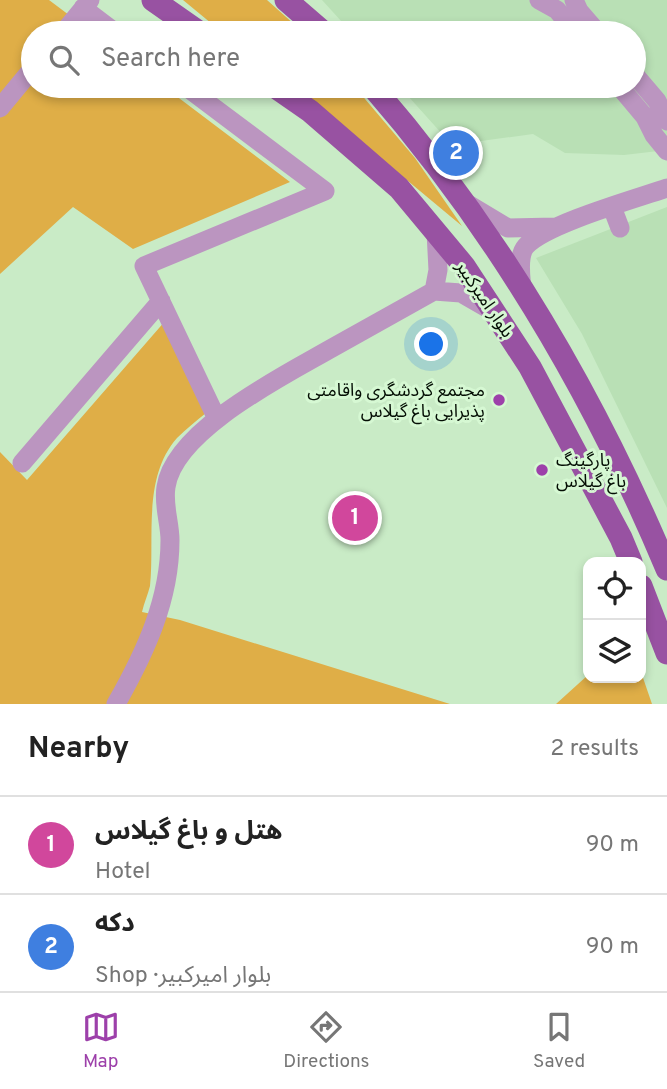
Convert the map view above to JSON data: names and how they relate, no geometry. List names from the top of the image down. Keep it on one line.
{"streets":{"main road":["بلوار امیرکبیر"]},"places":["مجتمع گردشگری واقامتی پذیرایی باغ گیلاس","پارگینگ باغ گیلاس"],"page":{"search":"Search here","pins":["2","1"],"heading":["Nearby","2 results"],"list":[{"mark":"1","name":"هتل و باغ گیلاس","note":"Hotel","value":"90 m"},{"mark":"2","name":"دکه","note":"Shop · بلوار امیرکبیر","value":"90 m"}],"nav":["Map","Directions","Saved"]}}
